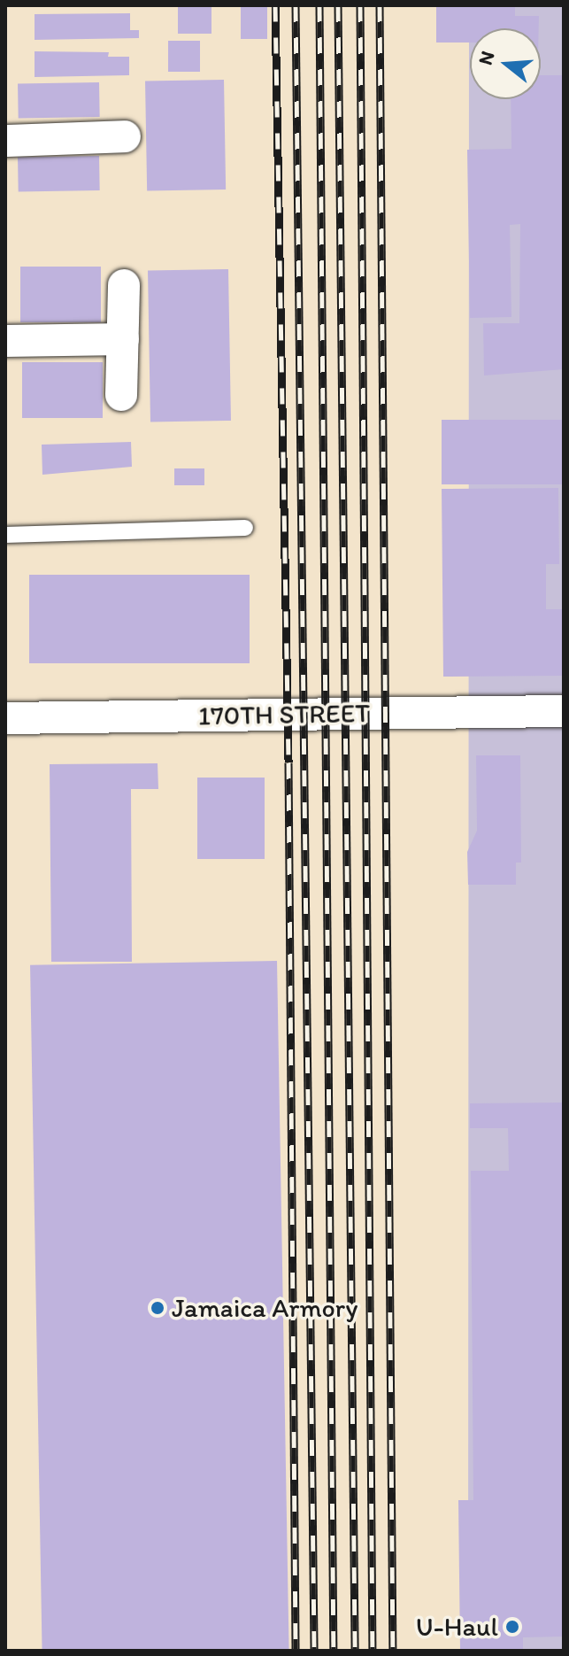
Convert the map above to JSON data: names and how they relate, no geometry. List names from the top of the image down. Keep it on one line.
{"streets":{"street":["170TH STREET"]},"places":["Jamaica Armory","U-Haul"],"north":"left"}
